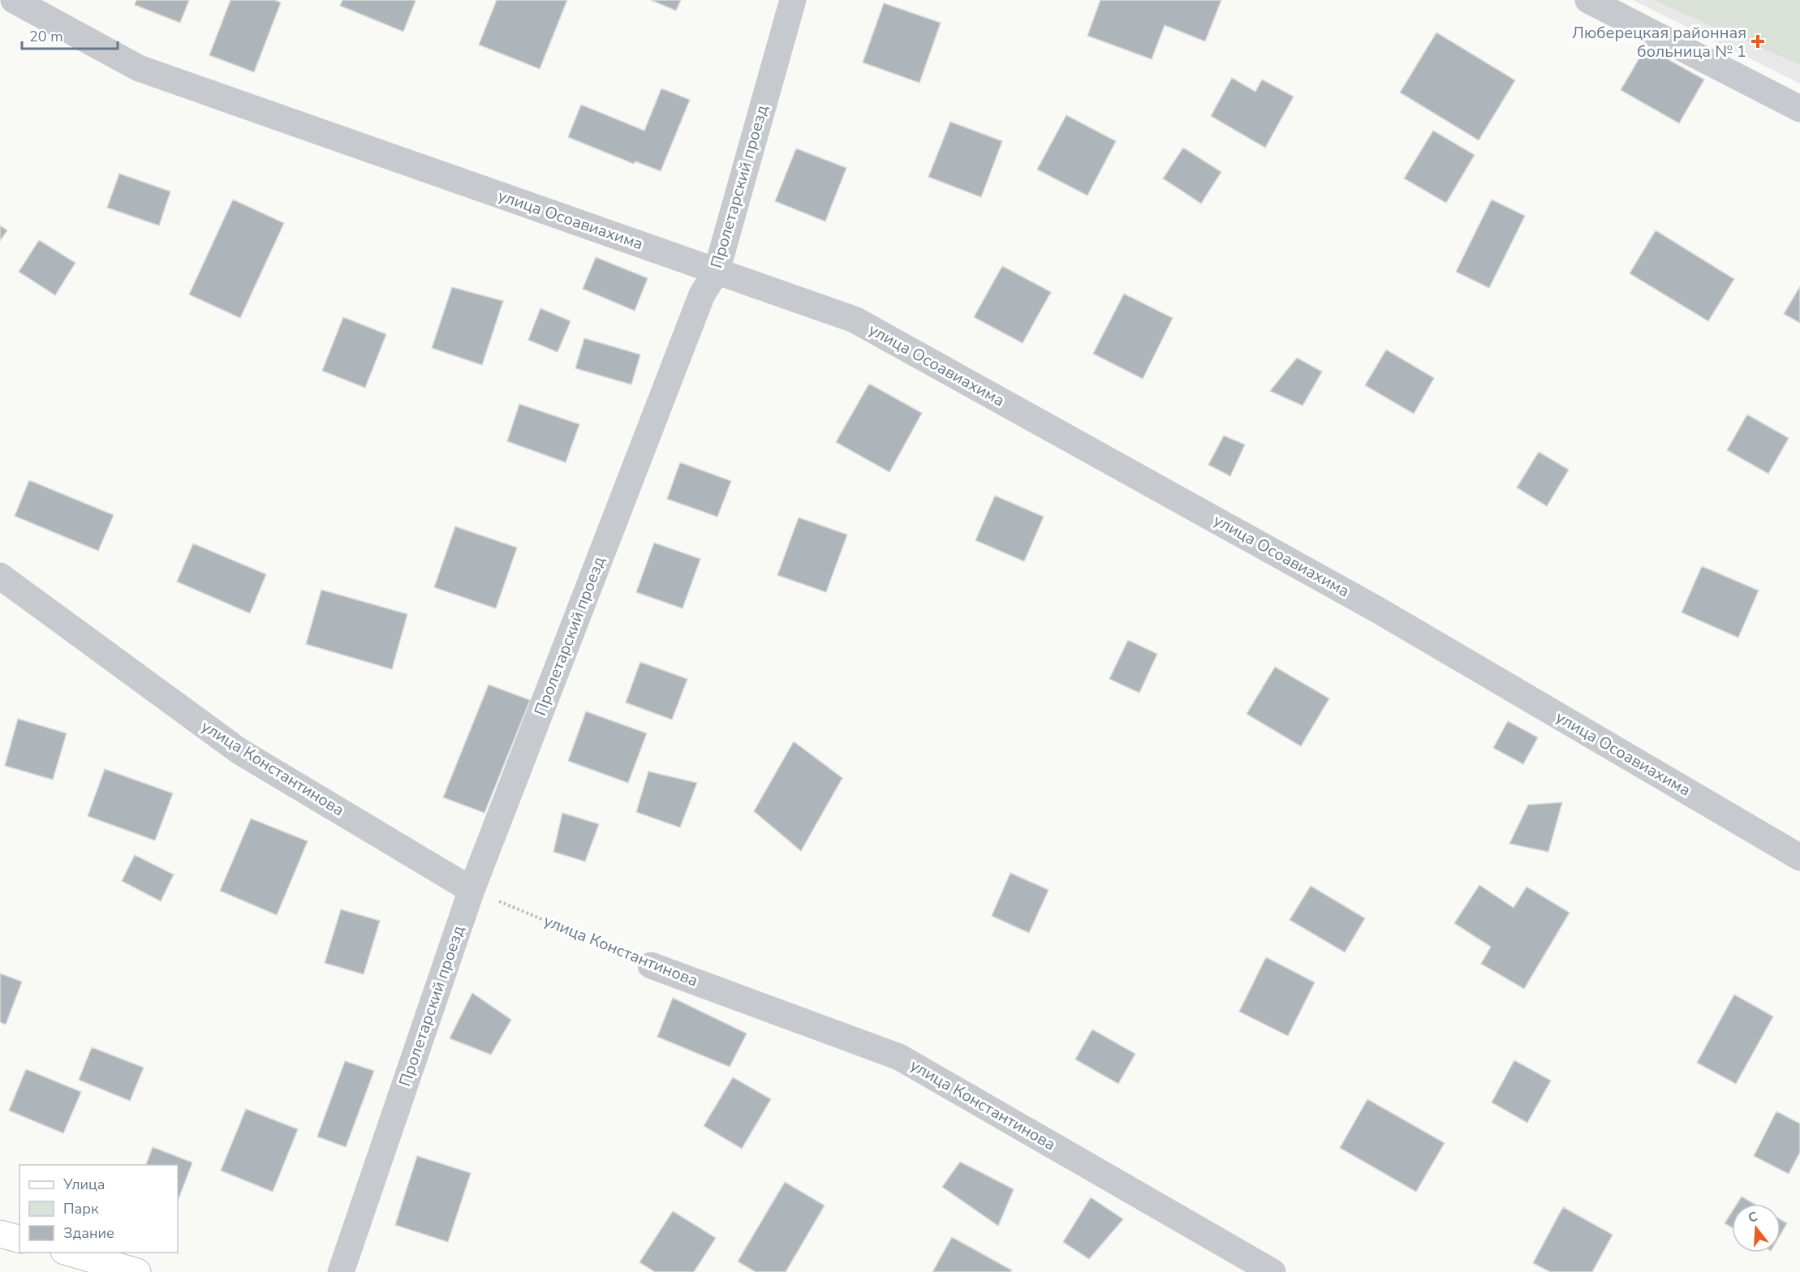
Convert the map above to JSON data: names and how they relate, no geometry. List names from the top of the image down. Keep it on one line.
{"streets":{"street":["Пролетарский проезд","улица Осоавиахима","улица Константинова"]},"crossings":[["Пролетарский проезд","улица Осоавиахима"],["Пролетарский проезд","улица Константинова"]],"places":{"health":["Люберецкая районная больница № 1"]},"legend":["Улица","Парк","Здание"],"scale_bar":"20 m","north":"top"}
